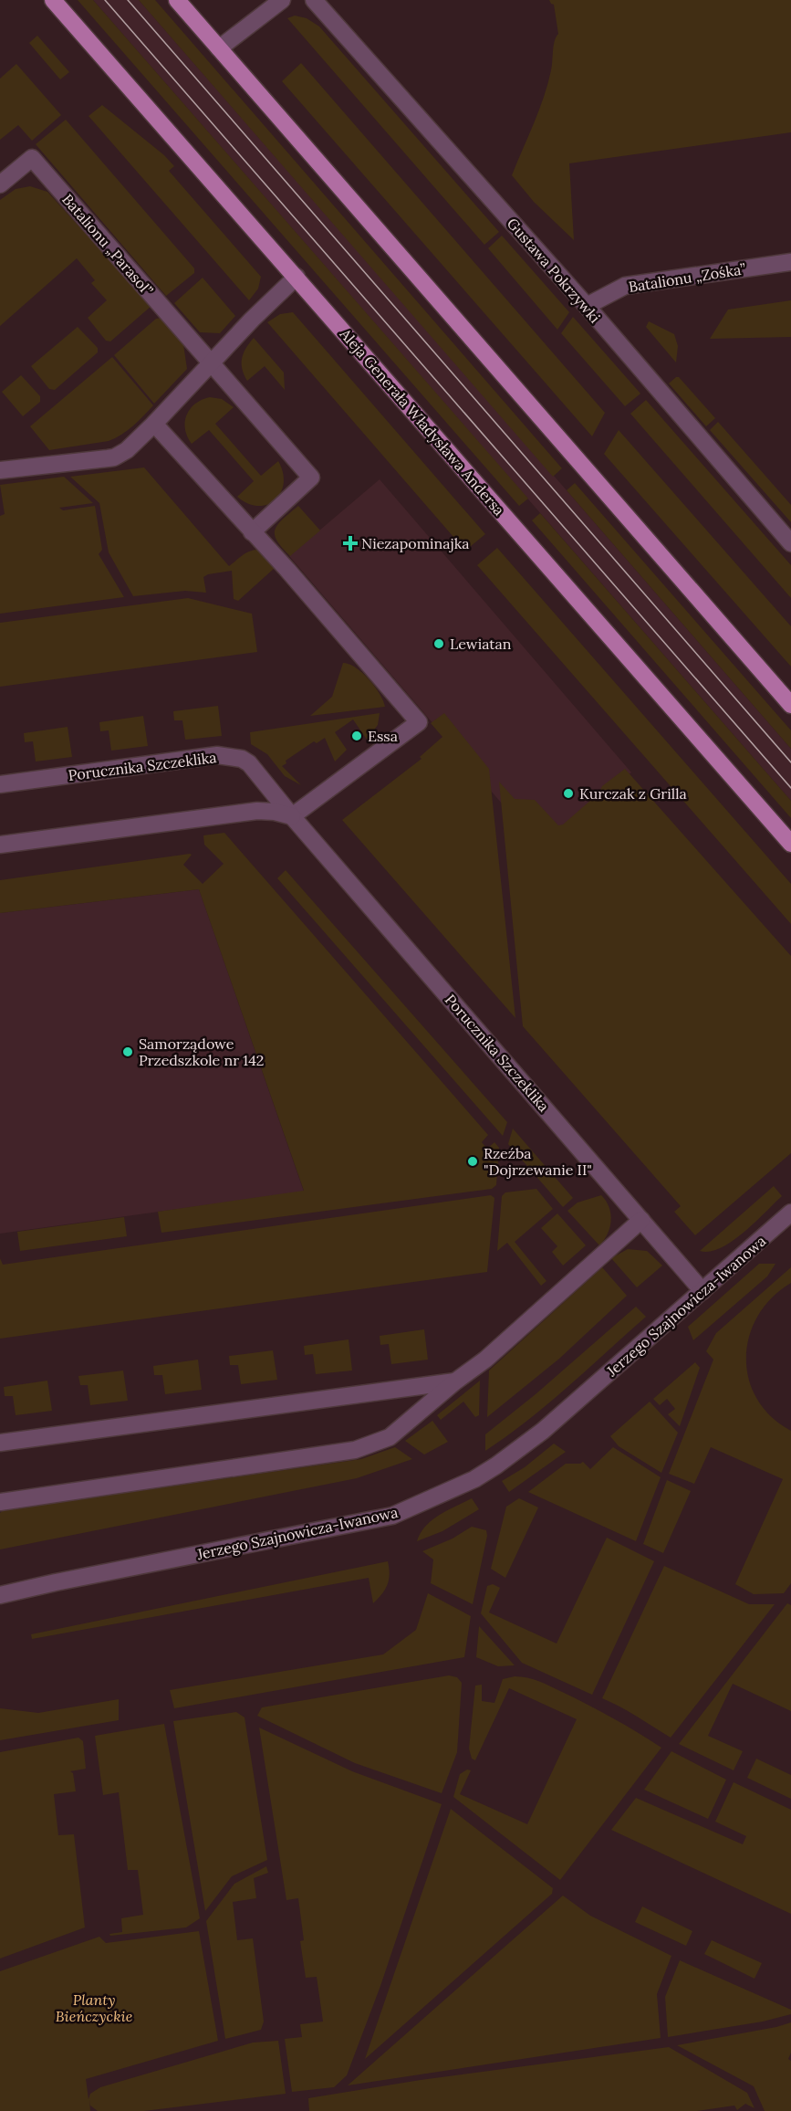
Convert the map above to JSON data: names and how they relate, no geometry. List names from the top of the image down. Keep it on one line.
{"streets":{"main road":["Aleja Generała Władysława Andersa"],"street":["Batalionu „Parasol”","Gustawa Pokrzywki","Batalionu „Zośka”","Porucznika Szczeklika","Jerzego Szajnowicza-Iwanowa"]},"crossings":[["Gustawa Pokrzywki","Batalionu „Zośka”"],["Porucznika Szczeklika","Jerzego Szajnowicza-Iwanowa"]],"parks":["Planty Bieńczyckie"],"places":{"health":["Niezapominajka"],"other":["Lewiatan","Essa","Kurczak z Grilla","Samorządowe Przedszkole nr 142","Rzeźba \"Dojrzewanie II\""]}}
